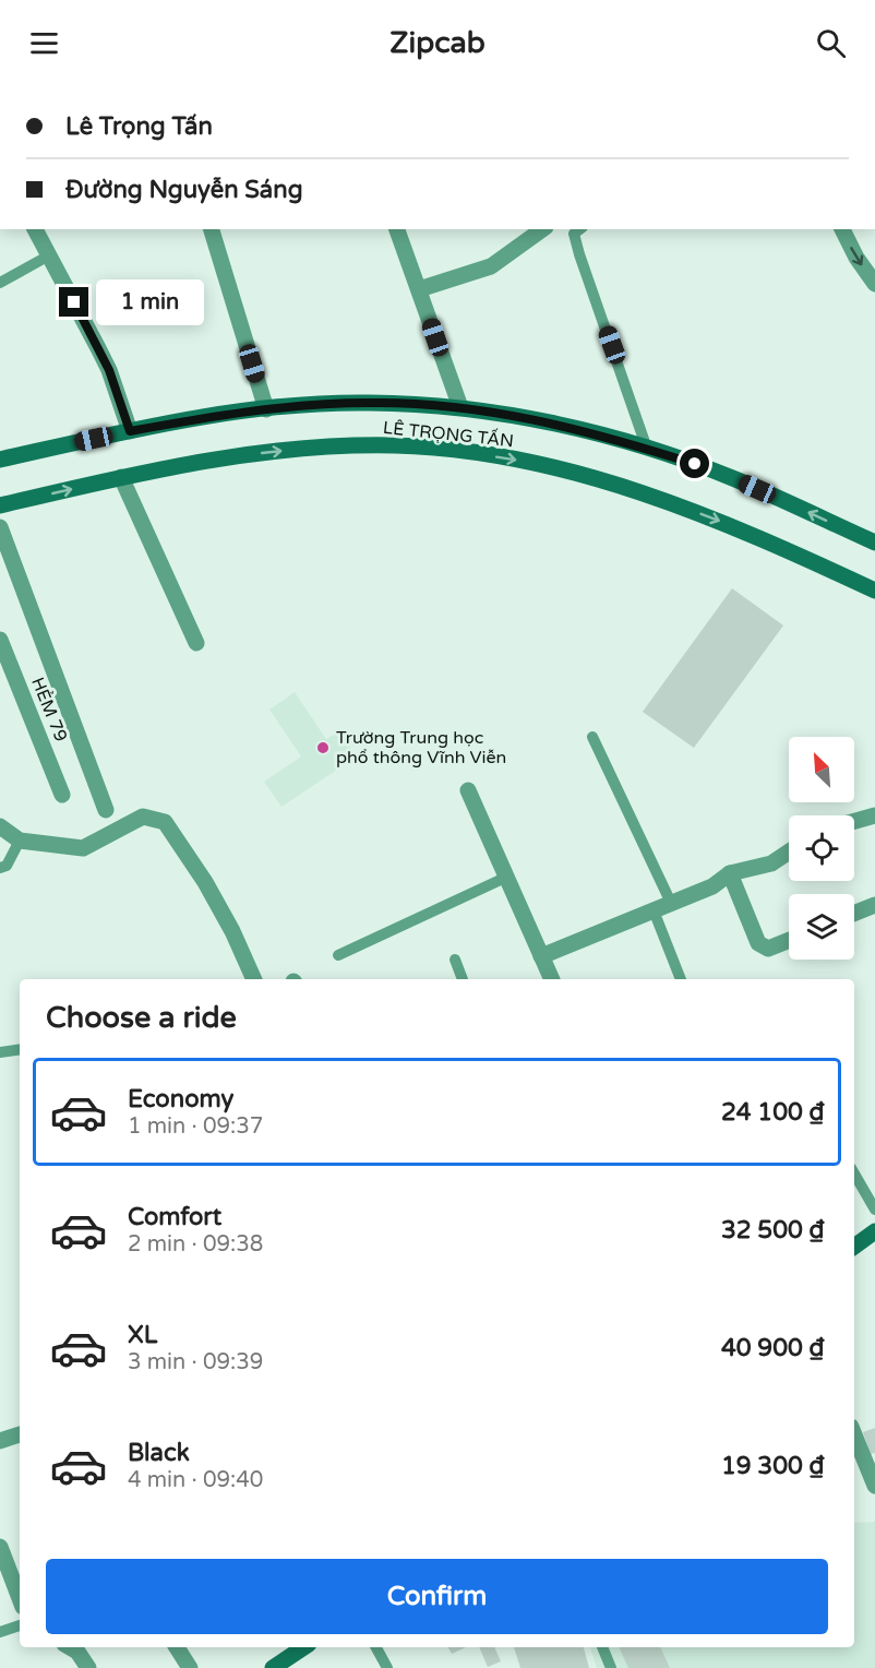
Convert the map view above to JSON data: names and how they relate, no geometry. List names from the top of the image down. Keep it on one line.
{"streets":{"main road":["LÊ TRỌNG TẤN"],"street":["HẺM 79"]},"places":["Trường Trung học phổ thông Vĩnh Viễn"],"north":"top left","page":{"header":"Zipcab","banner":["Lê Trọng Tấn","Đường Nguyễn Sáng"],"bubble":"1 min","heading":"Choose a ride","list":[{"name":"Economy","note":"1 min · 09:37","value":"24 100 ₫"},{"name":"Comfort","note":"2 min · 09:38","value":"32 500 ₫"},{"name":"XL","note":"3 min · 09:39","value":"40 900 ₫"},{"name":"Black","note":"4 min · 09:40","value":"19 300 ₫"}],"buttons":"Confirm"}}
